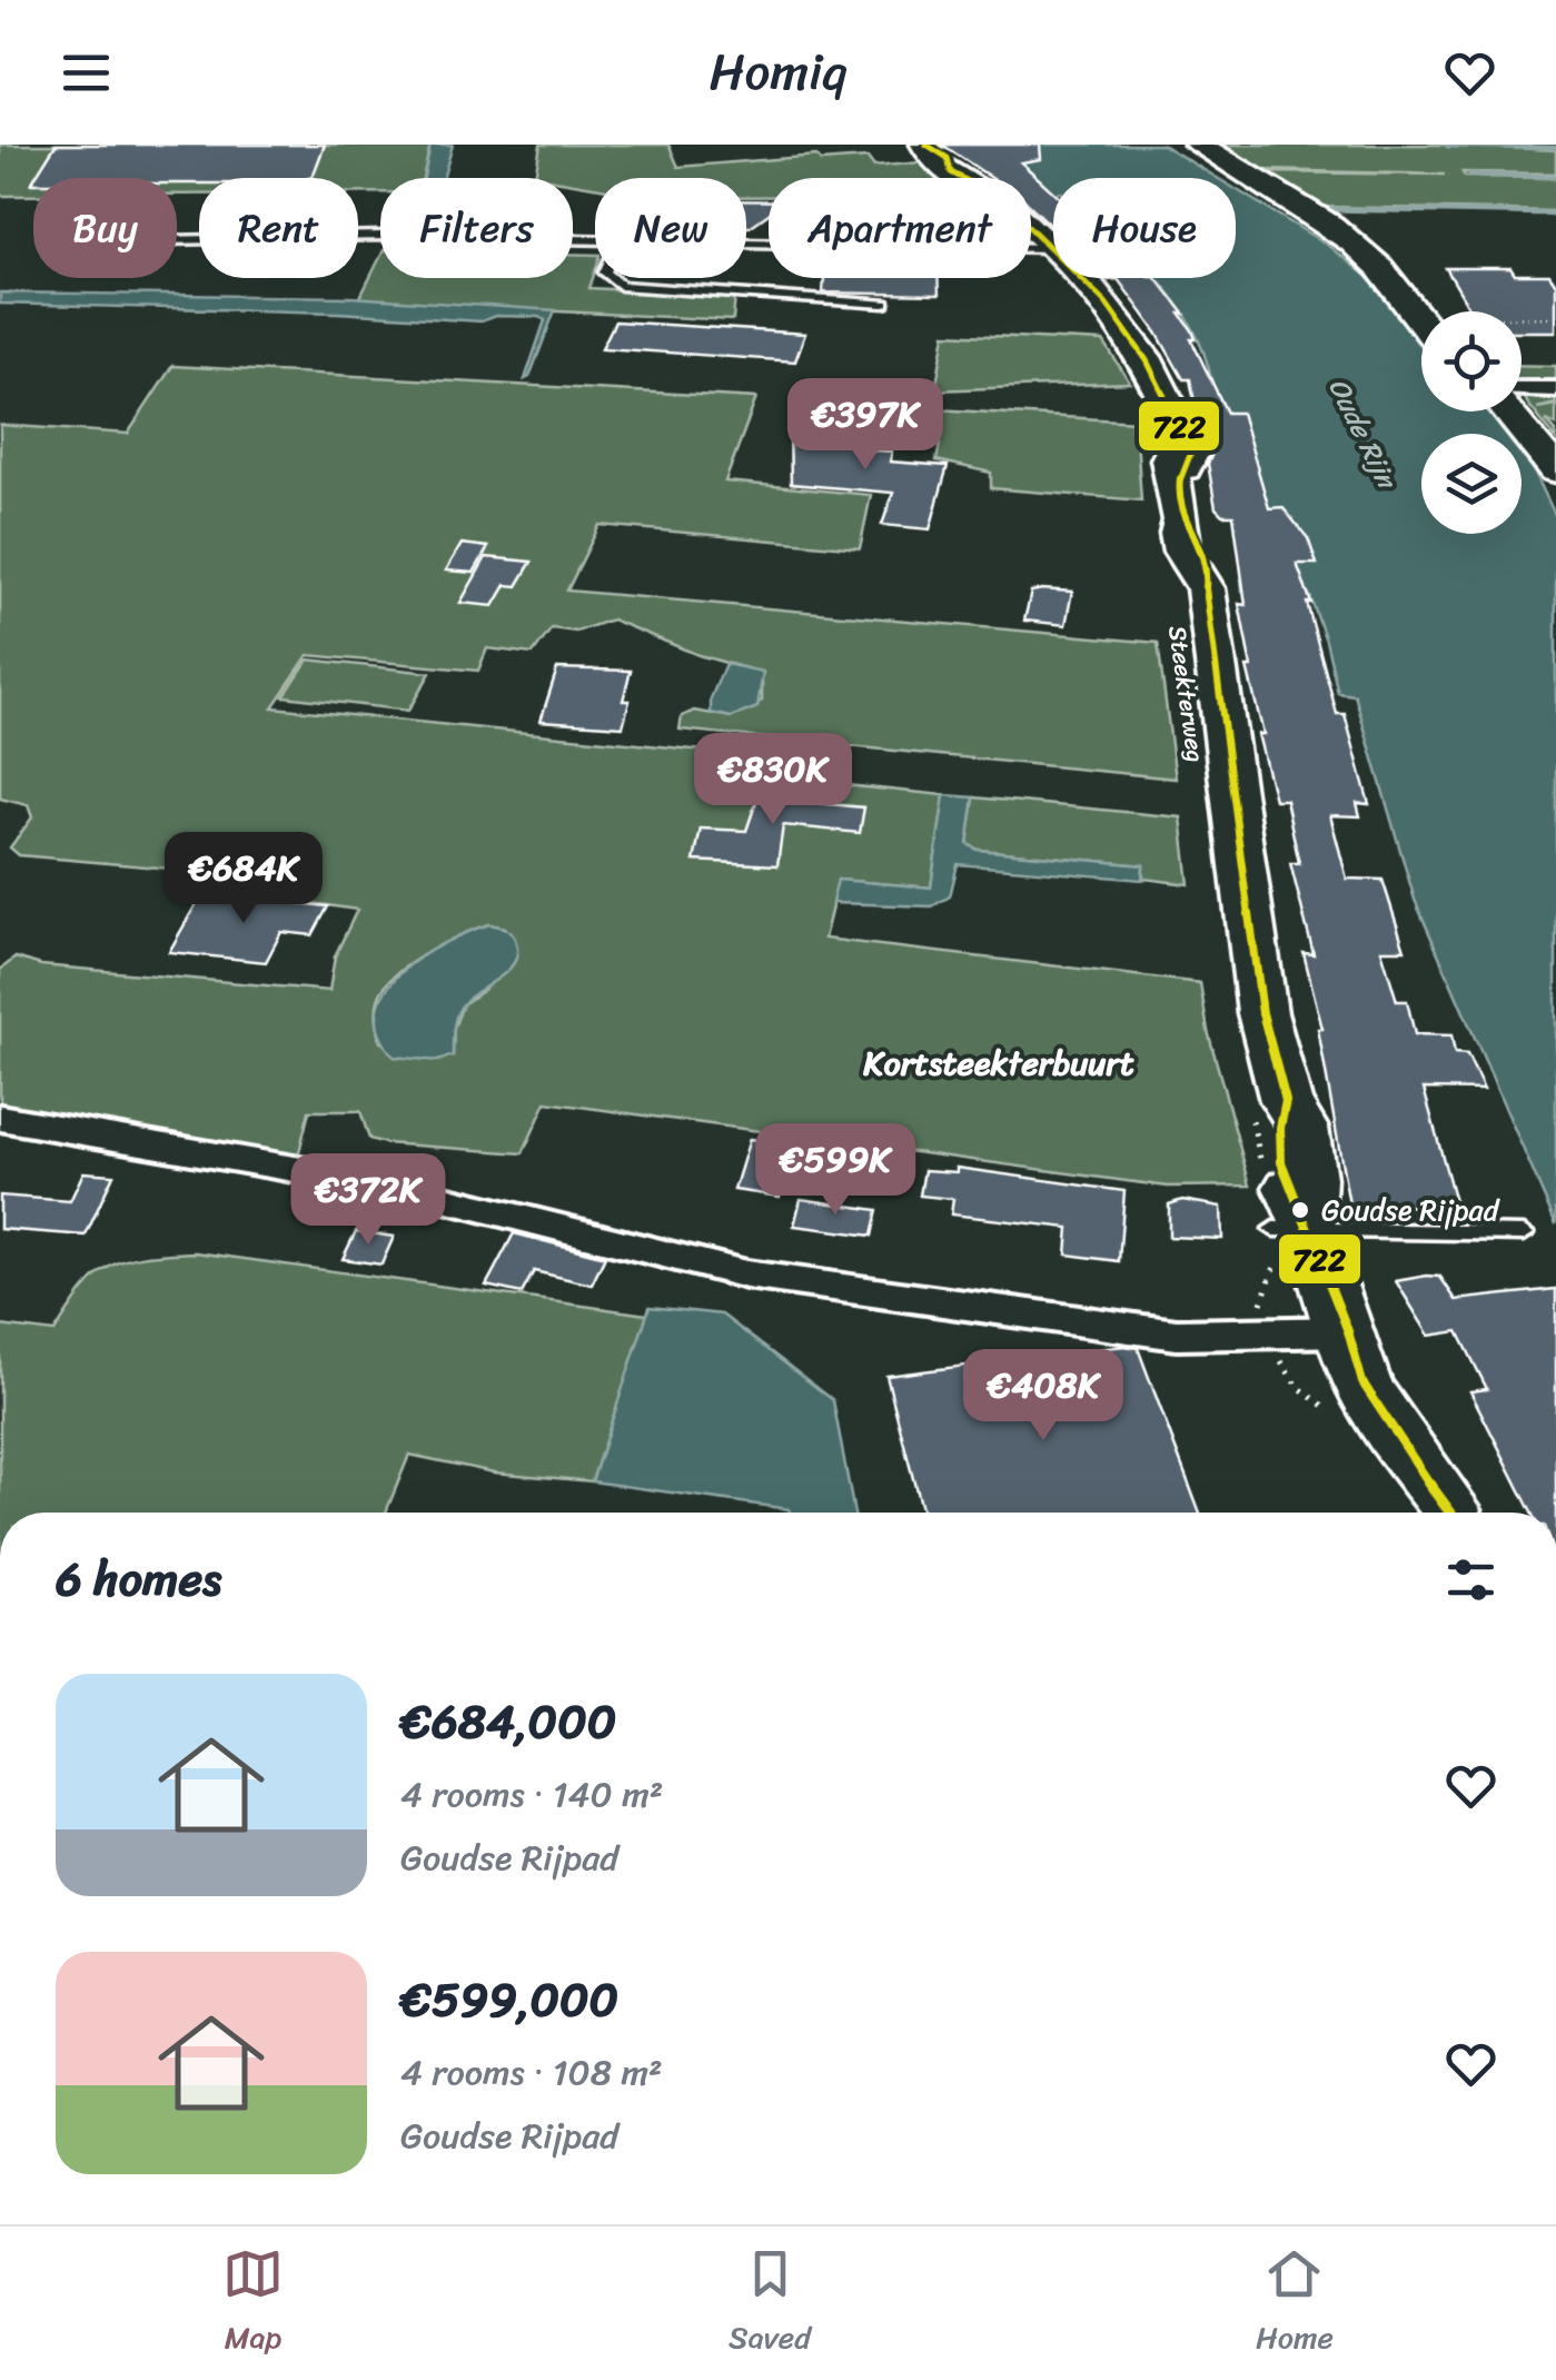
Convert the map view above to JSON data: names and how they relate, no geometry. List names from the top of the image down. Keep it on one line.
{"streets":{"main road":["Steekterweg"]},"districts":["Kortsteekterbuurt"],"water":["Oude Rijn"],"places":["Goudse Rijpad"],"lines":["transit line 722"],"page":{"header":"Homiq","chip":["Buy","Rent","Filters","New","Apartment","House"],"price":["€397K","€830K","€684K","€599K","€372K","€408K"],"heading":"6 homes","list":[{"name":"€684,000","note":"4 rooms · 140 m² · Goudse Rijpad"},{"name":"€599,000","note":"4 rooms · 108 m² · Goudse Rijpad"}],"tabs":["Map","Saved","Home"]}}
